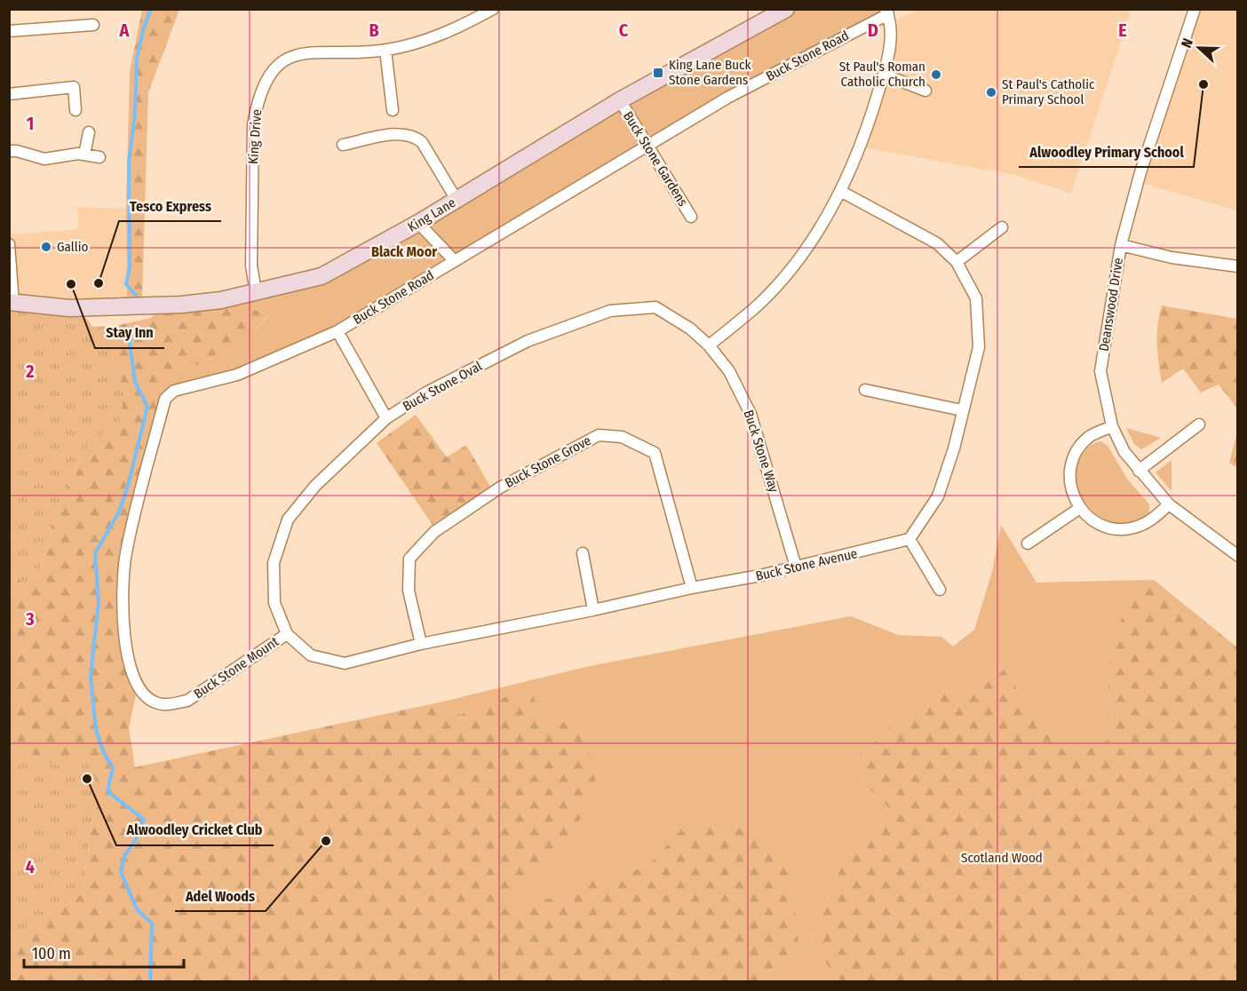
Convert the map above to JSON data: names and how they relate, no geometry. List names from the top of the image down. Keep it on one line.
{"streets":{"street":["Buck Stone Road","King Drive","Buck Stone Gardens","King Lane","Deanswood Drive","Buck Stone Oval","Buck Stone Way","Buck Stone Grove","Buck Stone Avenue","Buck Stone Mount"]},"crossings":[["Buck Stone Road","Buck Stone Gardens"],["Buck Stone Road","Buck Stone Mount"],["King Drive","King Lane"],["Buck Stone Gardens","King Lane"],["Buck Stone Oval","Buck Stone Way"],["Buck Stone Oval","Buck Stone Avenue"],["Buck Stone Oval","Buck Stone Mount"],["Buck Stone Way","Buck Stone Avenue"],["Buck Stone Grove","Buck Stone Avenue"],["Buck Stone Avenue","Buck Stone Mount"]],"districts":["Black Moor"],"parks":["Scotland Wood"],"places":{"transit":["King Lane Buck Stone Gardens"],"other":["St Paul's Roman Catholic Church","Alwoodley Primary School","St Paul's Catholic Primary School","Gallio","Tesco Express","Stay Inn","Alwoodley Cricket Club","Adel Woods"]},"scale_bar":"100 m","north":"left","grid":{"columns":["A","B","C","D","E"],"rows":["1","2","3","4"]}}
